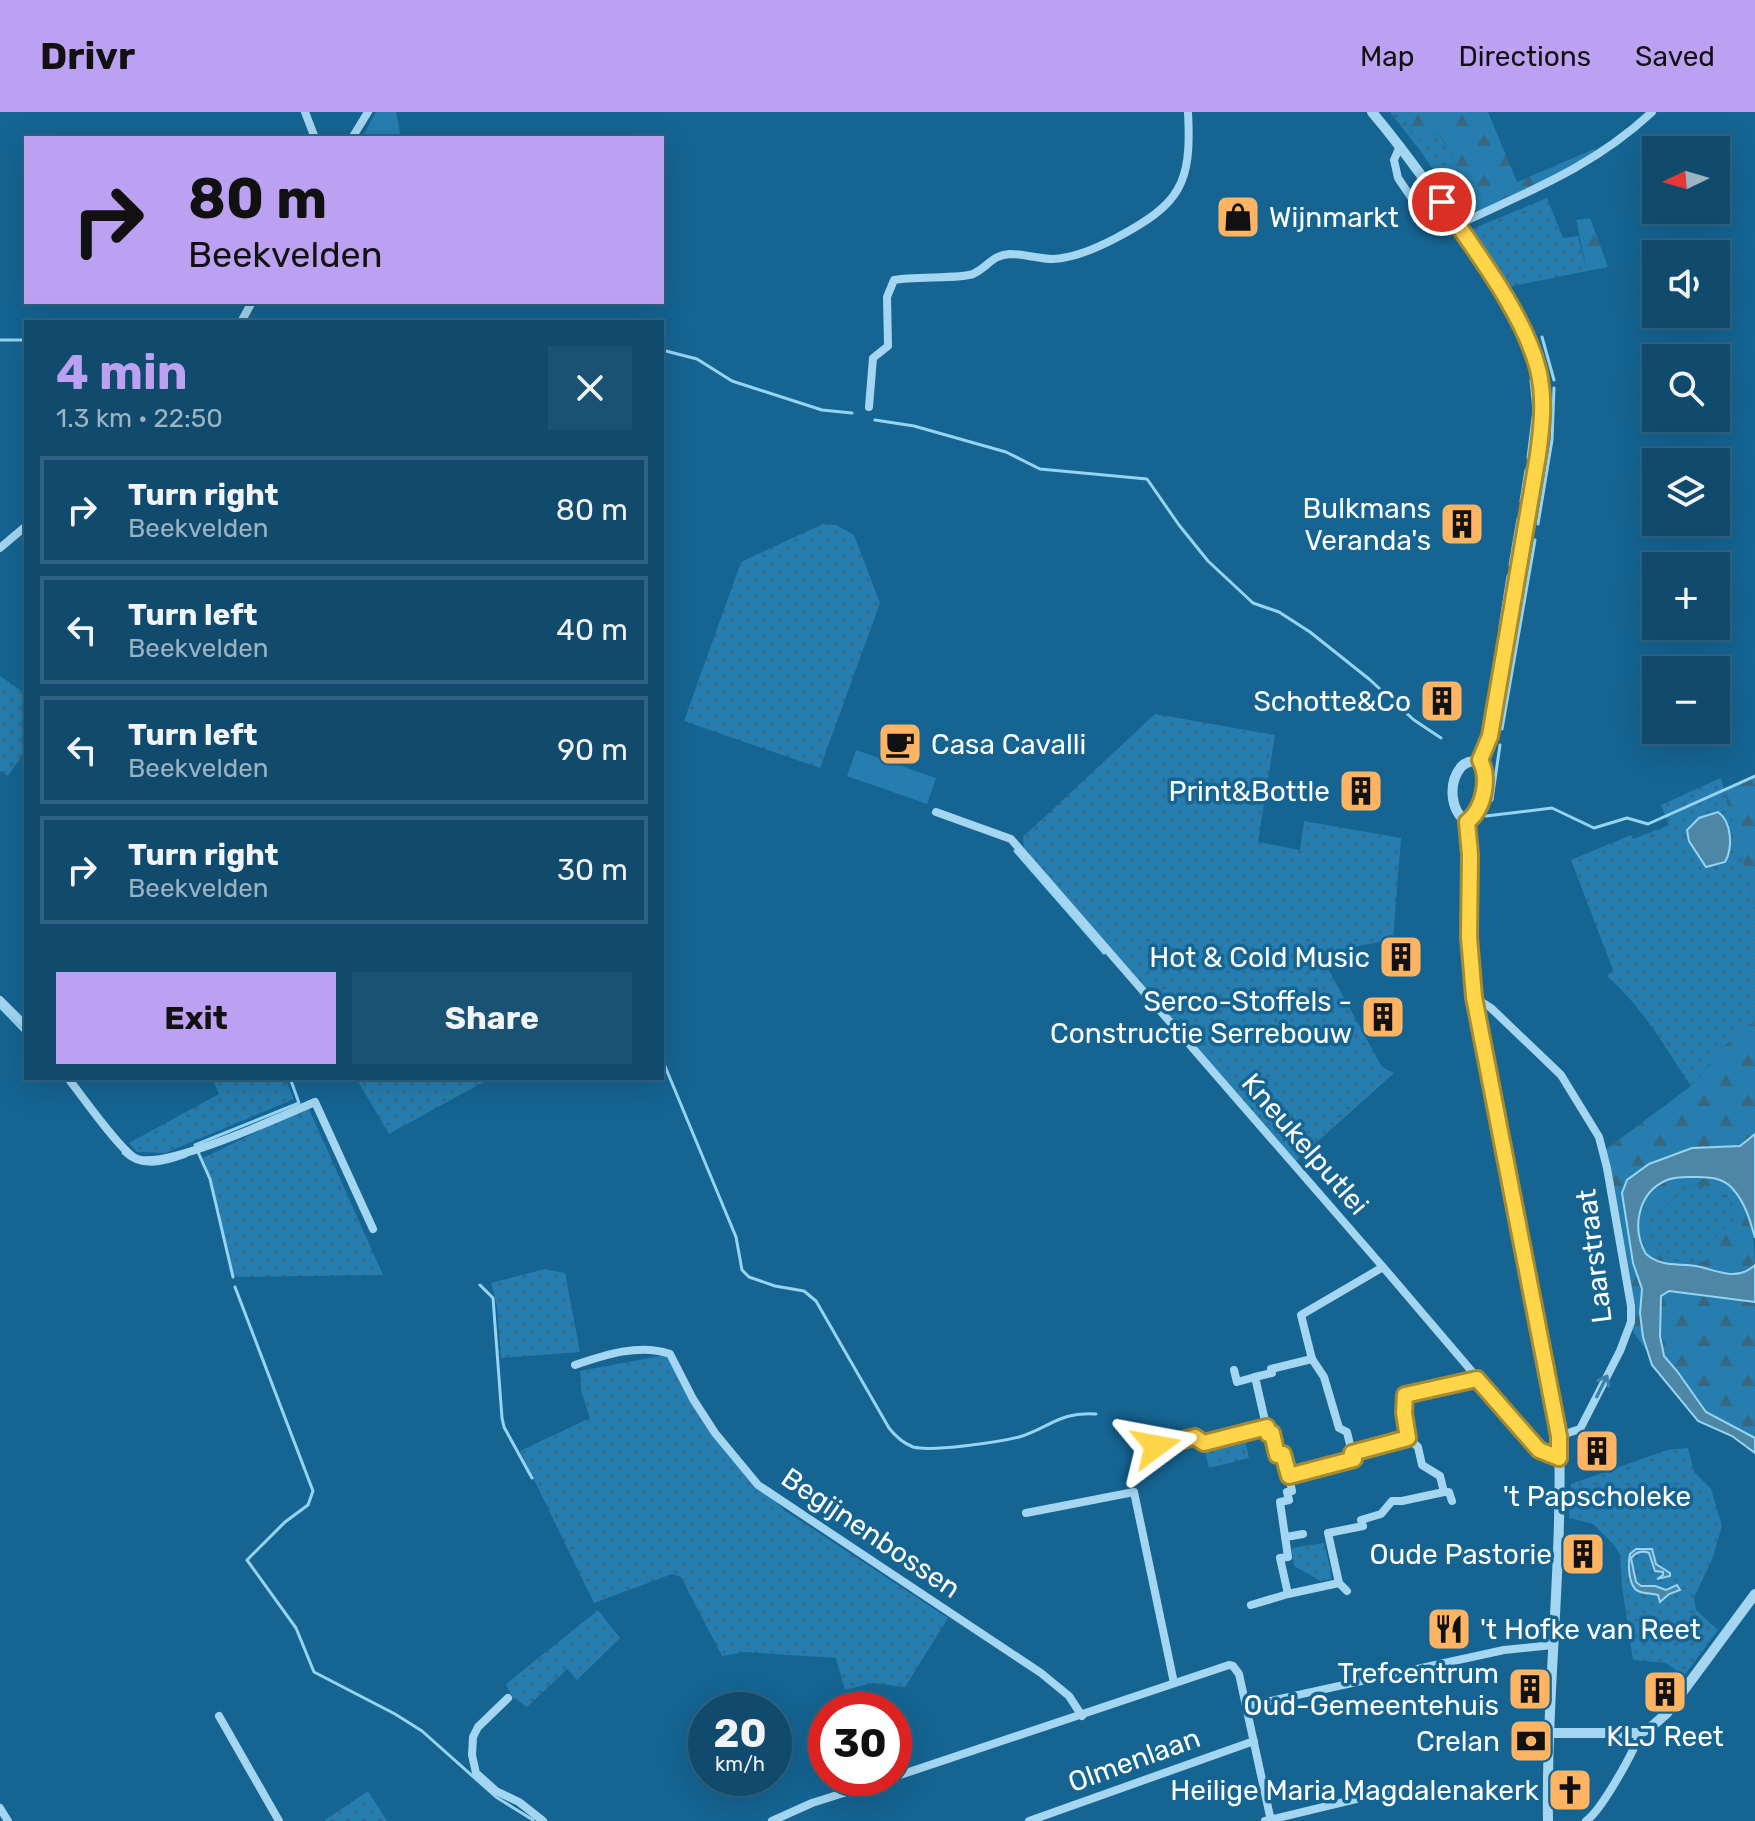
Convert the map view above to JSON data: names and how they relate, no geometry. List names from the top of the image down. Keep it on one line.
{"streets":{"street":["Kneukelputlei","Laarstraat","Begijnenbossen","Olmenlaan"]},"places":{"shop":["Wijnmarkt"],"building":["Bulkmans Veranda's","Schotte&Co","Print&Bottle","Hot & Cold Music","Serco-Stoffels - Constructie Serrebouw","'t Papscholeke","Oude Pastorie","Trefcentrum Oud-Gemeentehuis","KLJ Reet"],"cafe":["Casa Cavalli"],"restaurant":["'t Hofke van Reet"],"bank":["Crelan"],"church":["Heilige Maria Magdalenakerk"]},"north":"left","page":{"header":"Drivr","nav":["Map","Directions","Saved"],"map_buttons":["+","−"],"turn":["80 m","Beekvelden"],"heading":["4 min","1.3 km · 22:50"],"list":[{"name":"Turn right","note":"Beekvelden","value":"80 m"},{"name":"Turn left","note":"Beekvelden","value":"40 m"},{"name":"Turn left","note":"Beekvelden","value":"90 m"},{"name":"Turn right","note":"Beekvelden","value":"30 m"}],"buttons":["Exit","Share"],"speed":"20 km/h","limit":"30"}}
